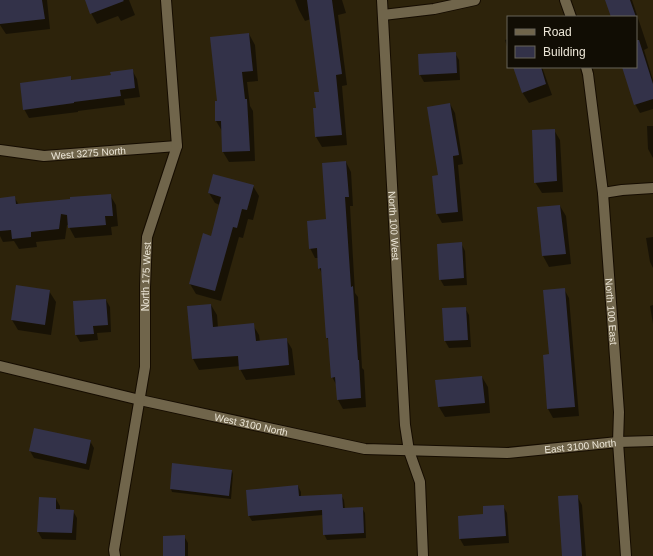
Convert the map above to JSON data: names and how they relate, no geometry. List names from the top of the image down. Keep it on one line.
{"streets":{"street":["West 3275 North","North 100 West","North 175 West","North 100 East","West 3100 North","East 3100 North"]},"crossings":[["West 3275 North","North 175 West"],["North 100 West","West 3100 North"],["North 175 West","West 3100 North"],["North 100 East","East 3100 North"],["West 3100 North","East 3100 North"]],"legend":["Road","Building"]}
